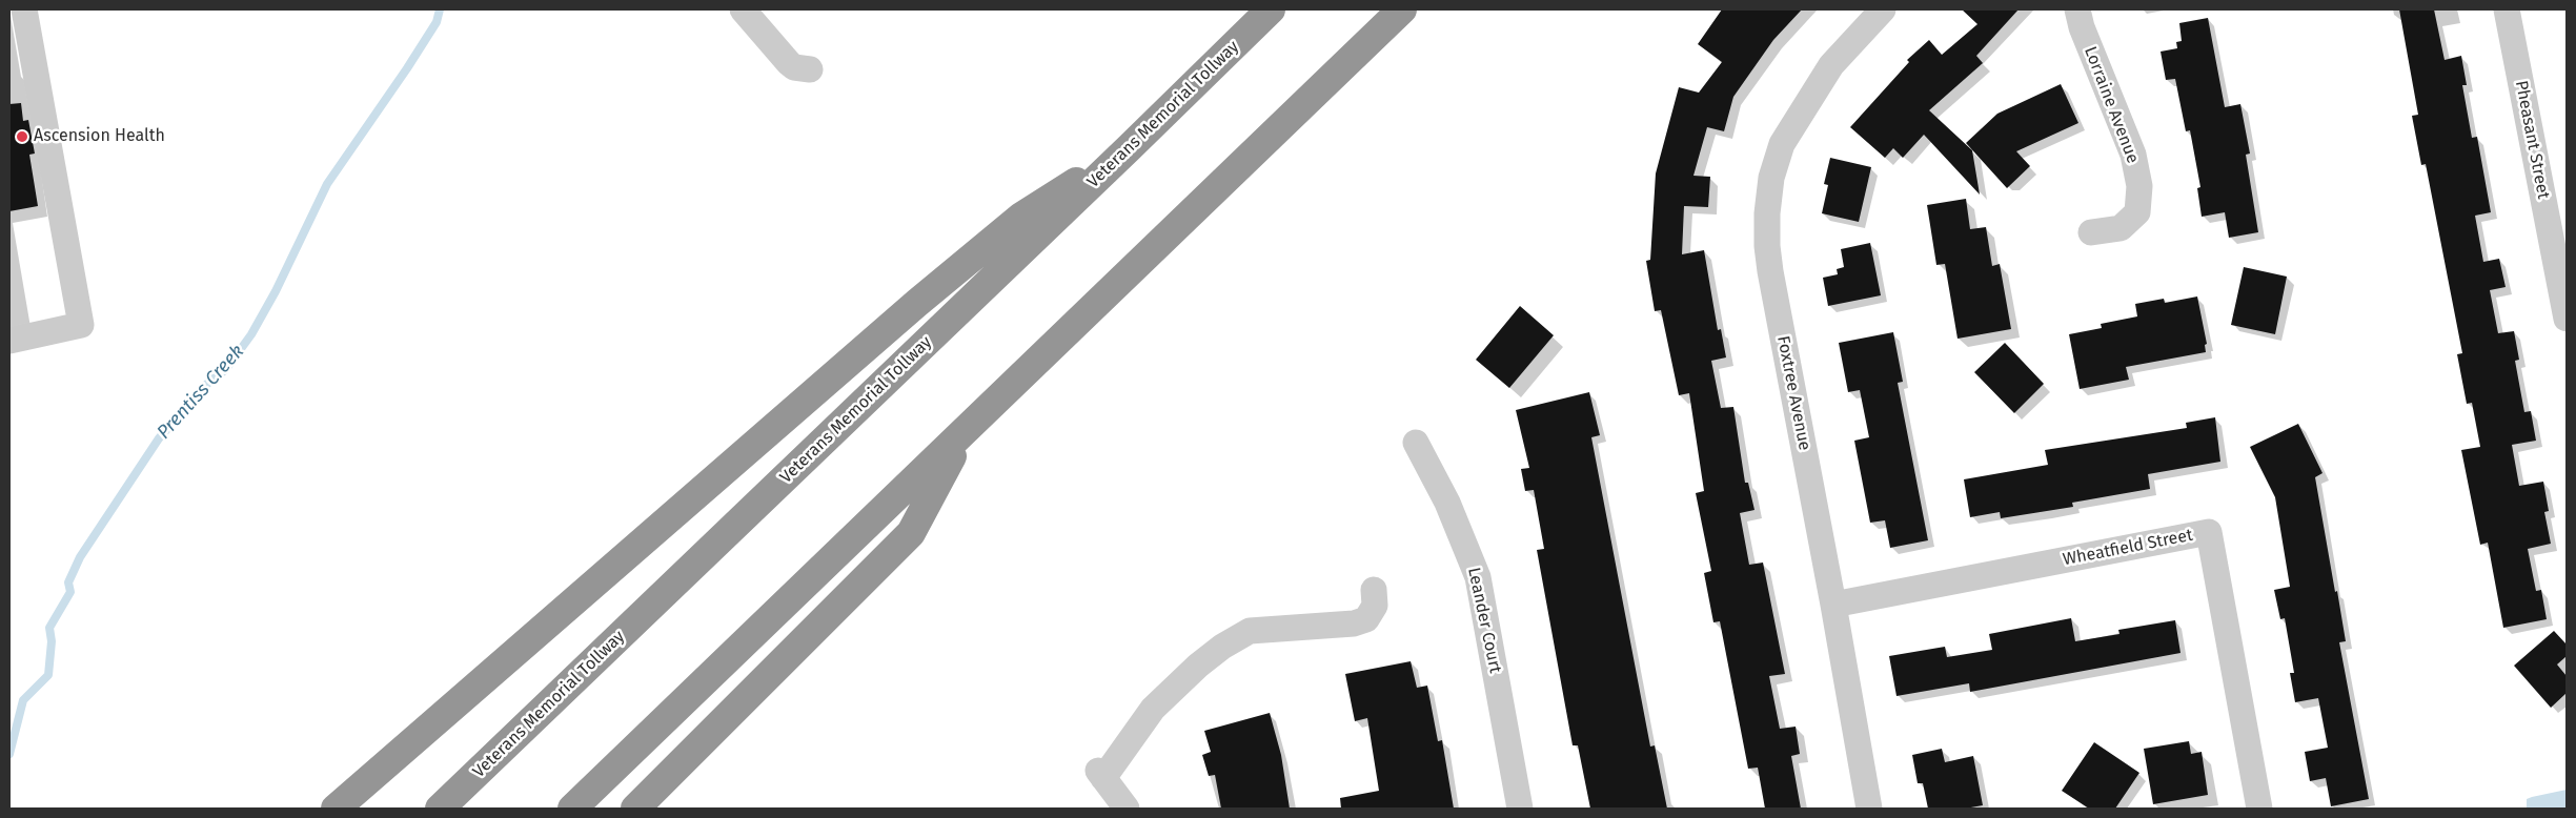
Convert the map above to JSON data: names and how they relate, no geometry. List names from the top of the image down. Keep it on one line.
{"streets":{"highway":["Veterans Memorial Tollway"],"street":["Lorraine Avenue","Pheasant Street","Foxtree Avenue","Wheatfield Street","Leander Court"]},"crossings":[["Foxtree Avenue","Wheatfield Street"]],"water":["Prentiss Creek"],"places":["Ascension Health"]}
